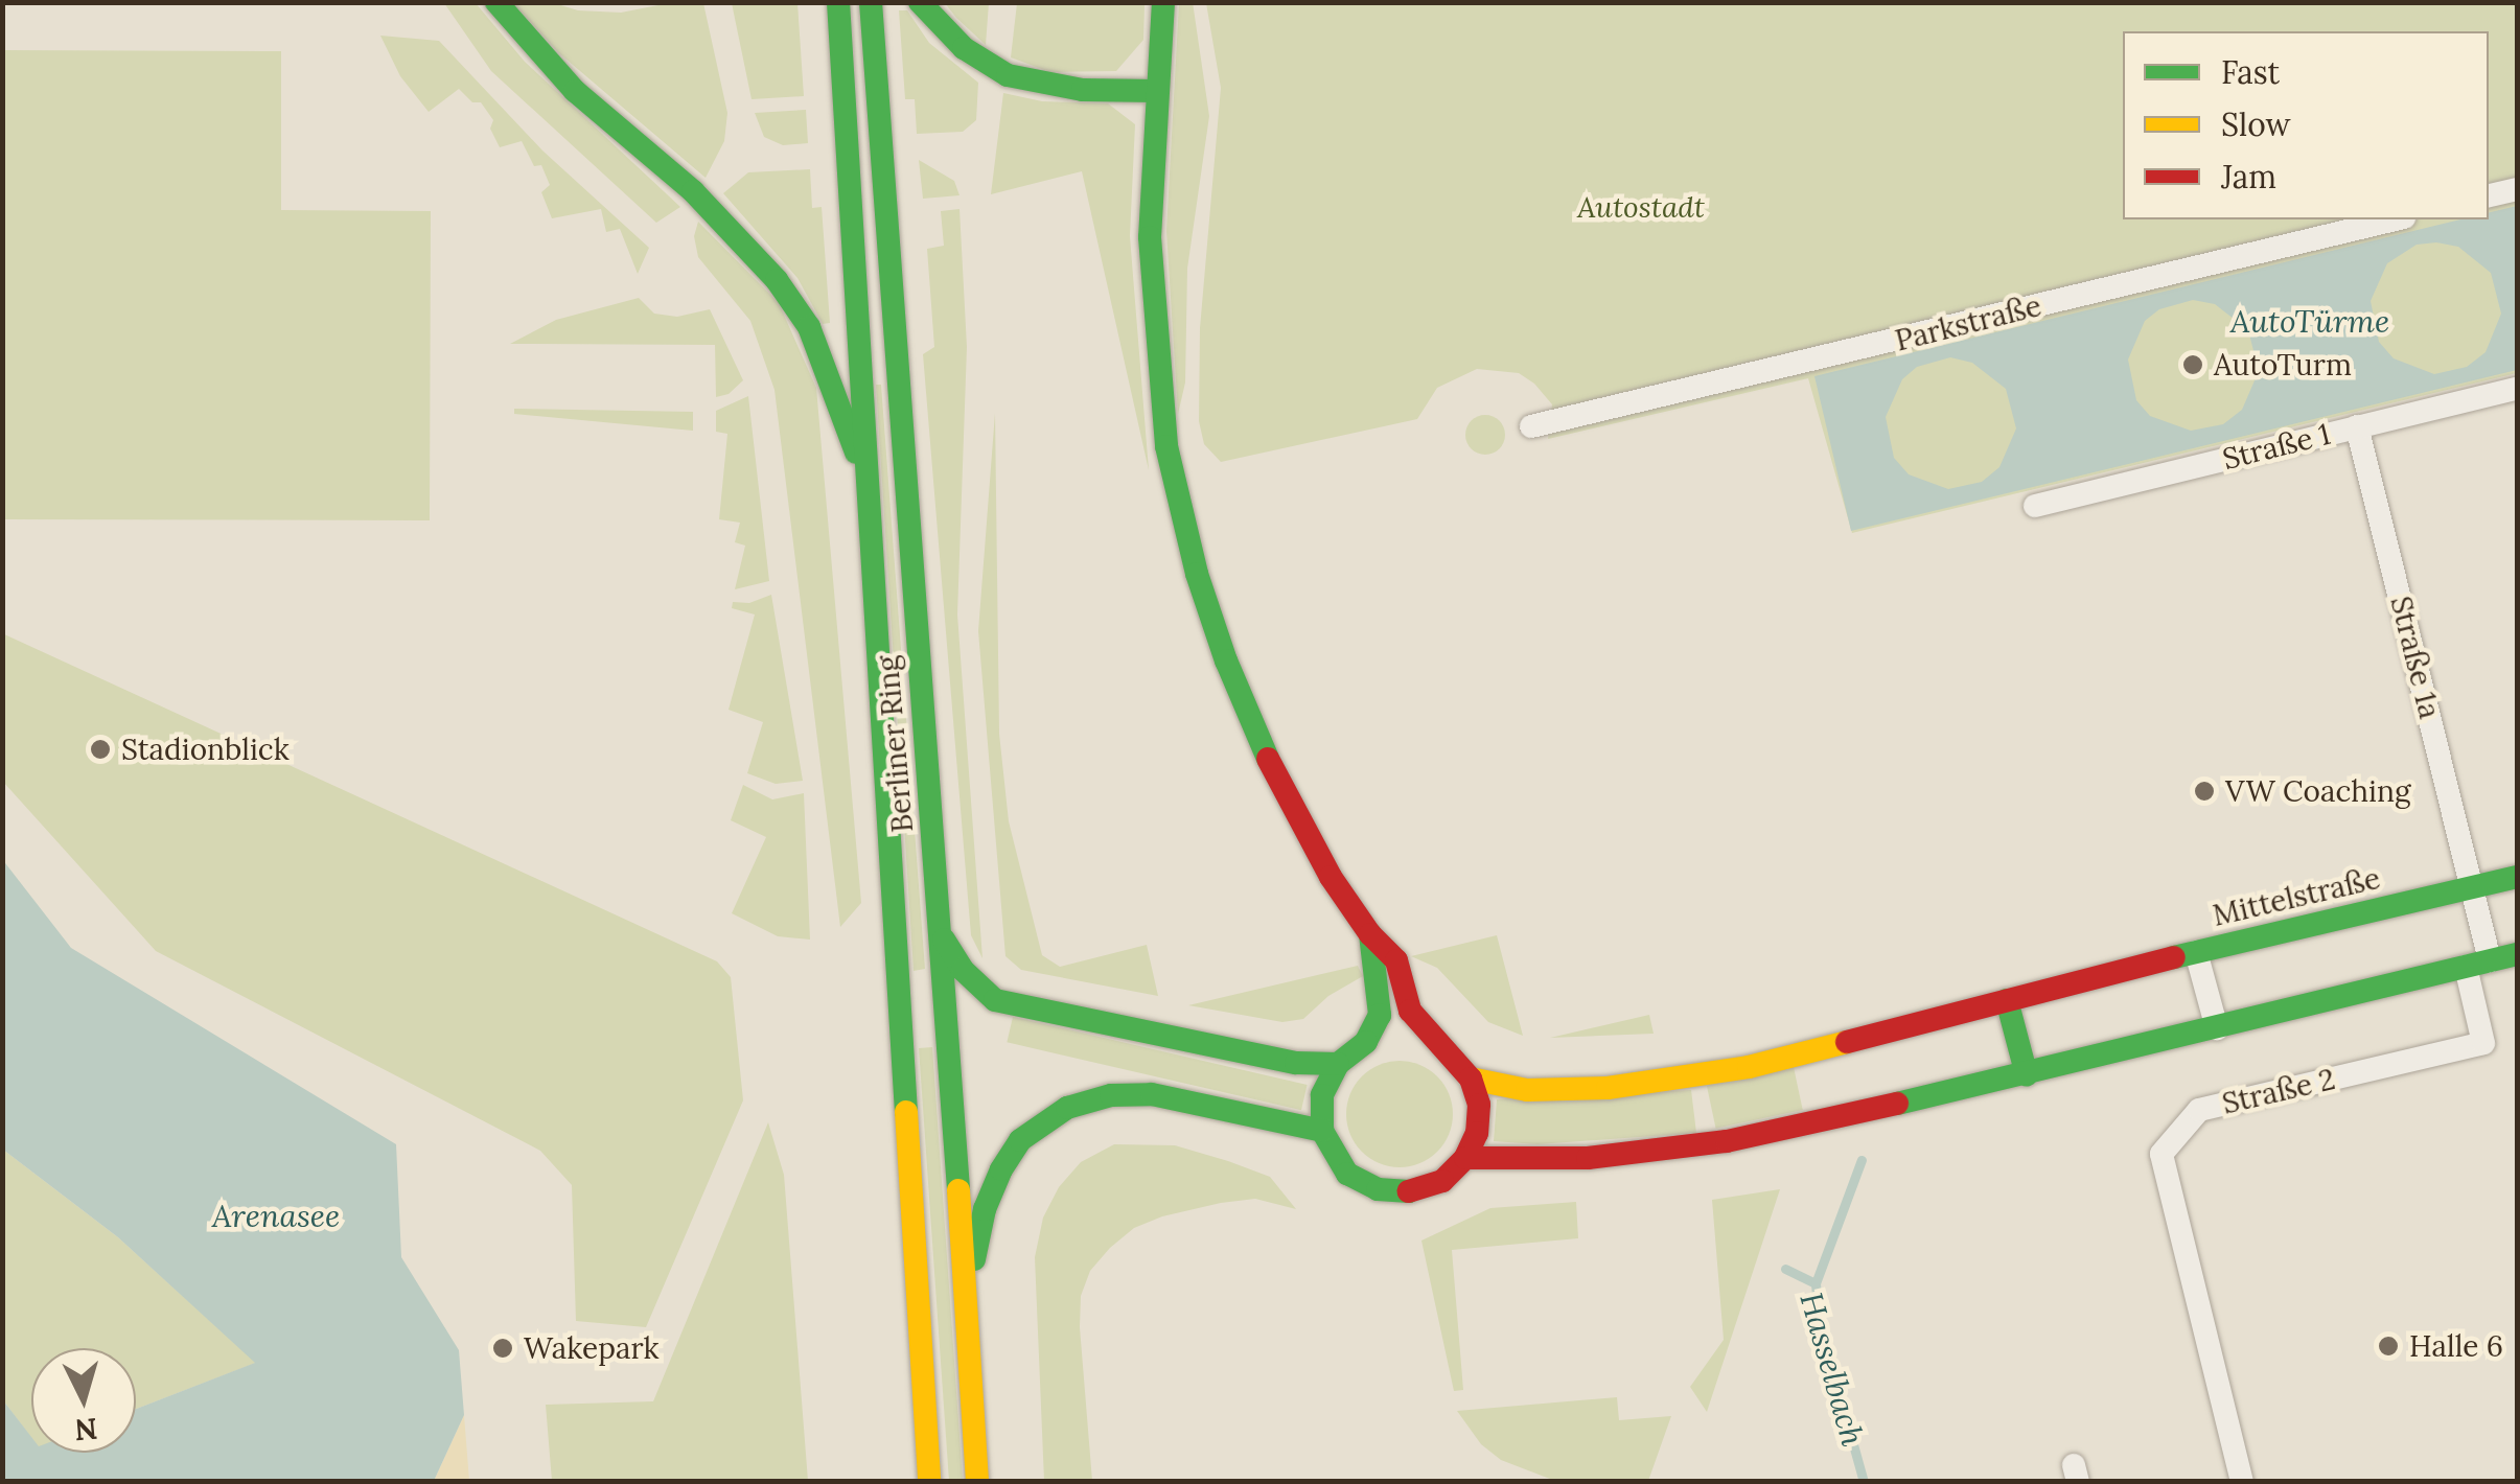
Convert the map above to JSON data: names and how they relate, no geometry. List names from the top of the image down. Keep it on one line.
{"streets":{"main road":["Berliner Ring","Mittelstraße"],"street":["Parkstraße","Straße 1","Straße 1a","Straße 2"]},"crossings":[["Straße 1","Straße 1a"],["Straße 1a","Mittelstraße"],["Straße 1a","Straße 2"]],"water":["AutoTürme","Arenasee","Hasselbach"],"parks":["Autostadt"],"places":["AutoTurm","Stadionblick","VW Coaching","Halle 6","Wakepark"],"legend":["Fast","Slow","Jam"],"north":"bottom"}
